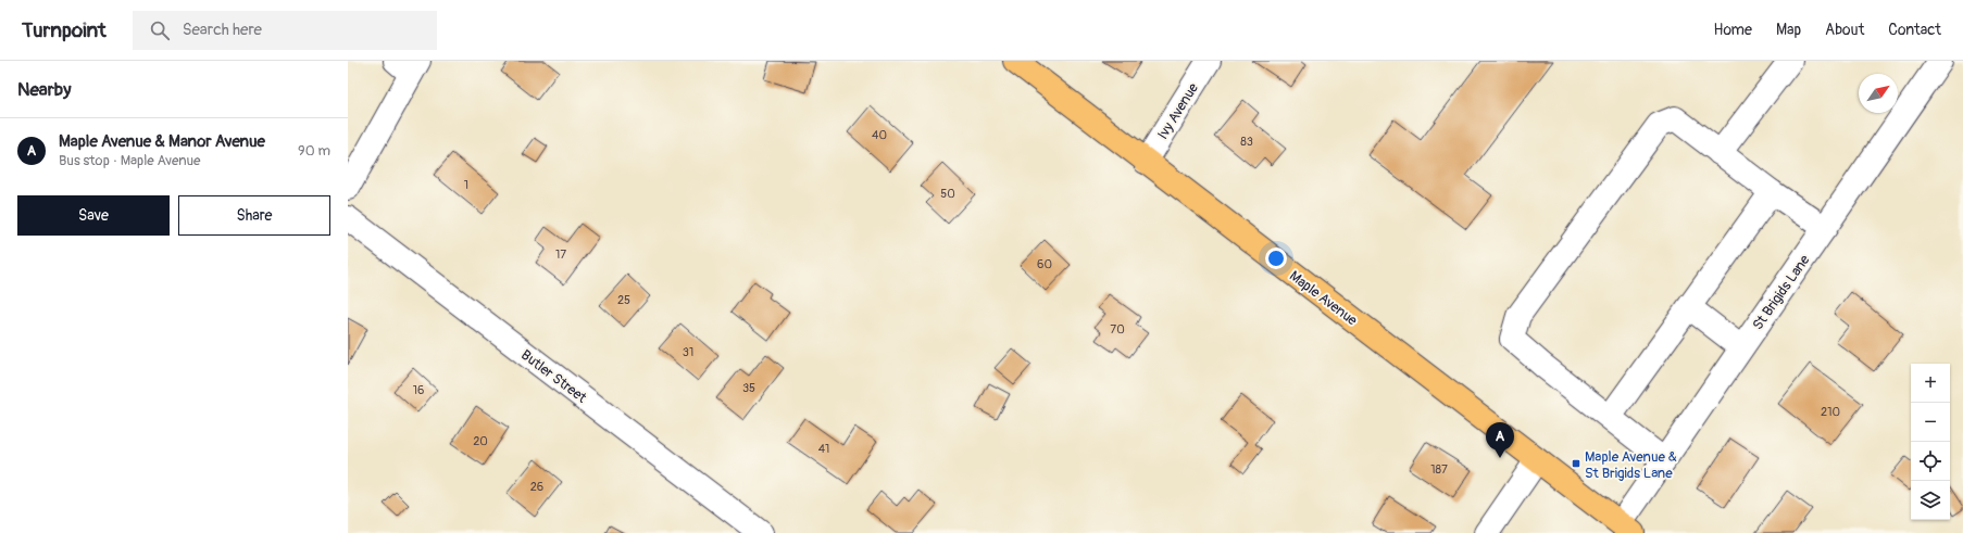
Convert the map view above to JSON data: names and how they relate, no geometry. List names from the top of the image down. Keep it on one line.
{"streets":{"main road":["Maple Avenue"],"street":["Ivy Avenue","St Brigids Lane","Butler Street"]},"crossings":[["Ivy Avenue","Maple Avenue"],["St Brigids Lane","Maple Avenue"]],"places":{"transit":["Maple Avenue & St Brigids Lane"]},"house_numbers":["40","83","1","50","17","60","25","70","31","35","16","210","20","41","187","26"],"north":"top right","page":{"header":"Turnpoint","search":"Search here","nav":["Home","Map","About","Contact"],"heading":"Nearby","list":[{"mark":"A","name":"Maple Avenue & Manor Avenue","note":"Bus stop · Maple Avenue","value":"90 m"}],"buttons":["Save","Share"],"map_buttons":["+","−"],"pins":"A"}}
